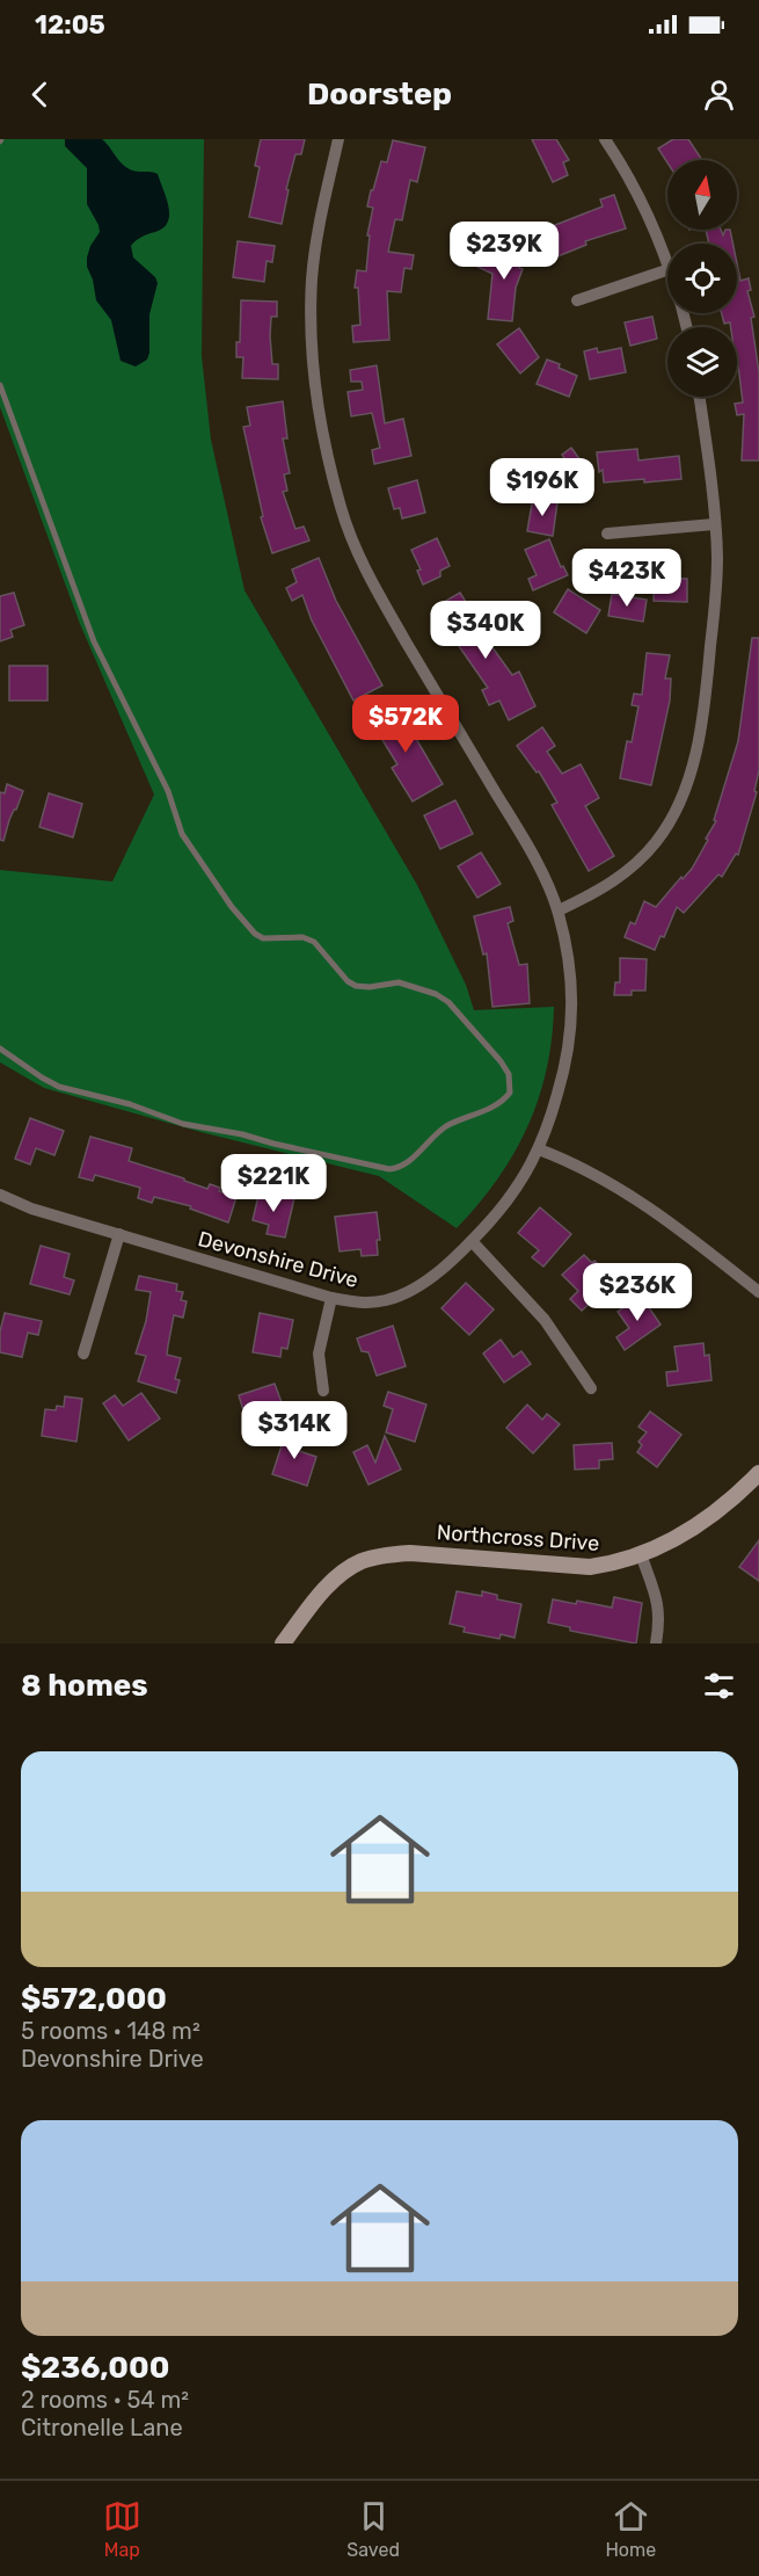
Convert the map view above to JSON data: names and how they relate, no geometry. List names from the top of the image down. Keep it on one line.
{"streets":{"street":["Devonshire Drive","Northcross Drive"]},"north":"top","page":{"status":"12:05","header":"Doorstep","price":["$239K","$196K","$423K","$340K","$572K","$221K","$236K","$314K"],"heading":"8 homes","list":[{"name":"$572,000","note":"5 rooms · 148 m² · Devonshire Drive"},{"name":"$236,000","note":"2 rooms · 54 m² · Citronelle Lane"}],"tabs":["Map","Saved","Home"]}}
